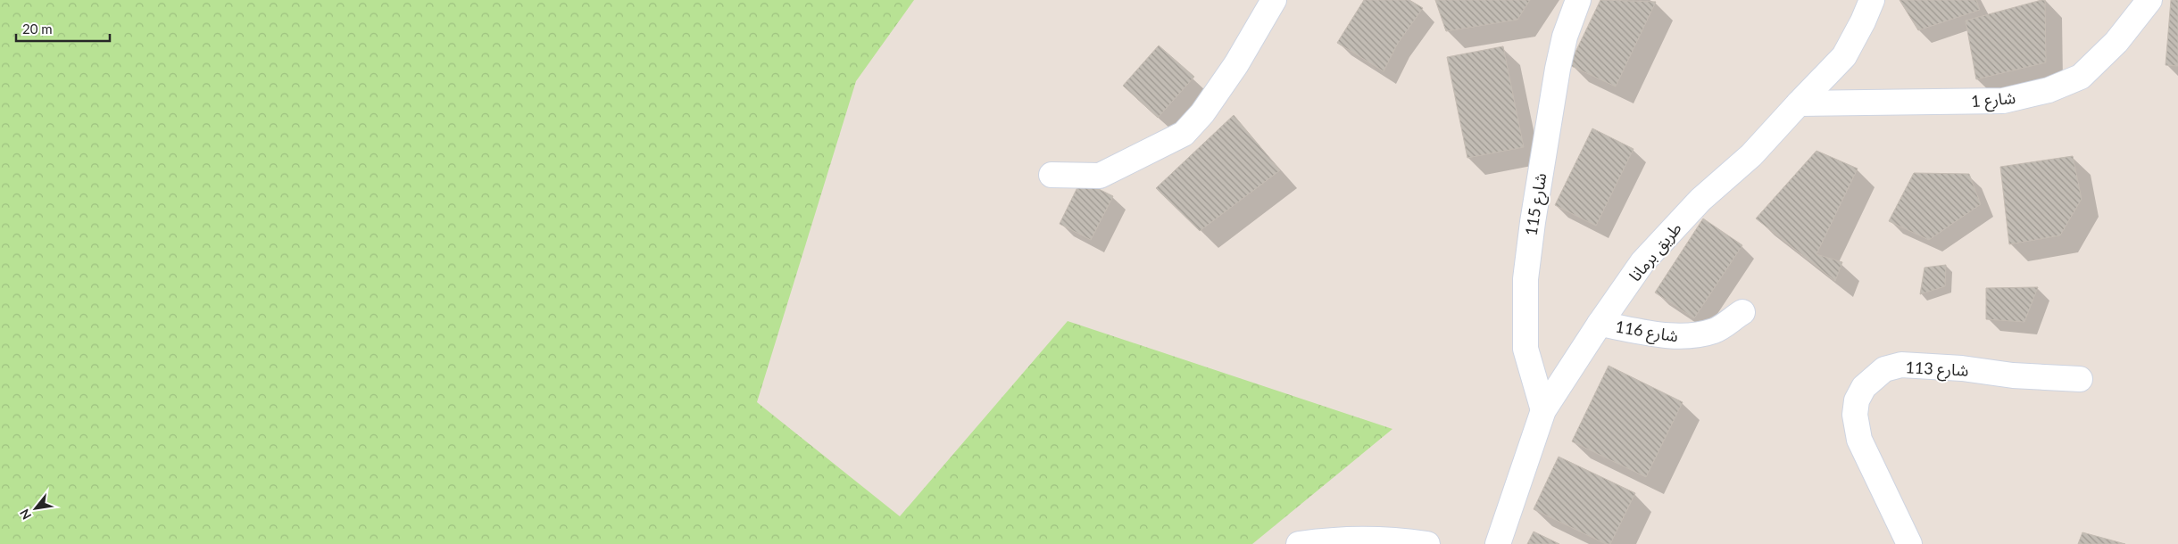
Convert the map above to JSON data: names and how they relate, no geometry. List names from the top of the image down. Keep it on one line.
{"streets":{"street":["شارع 1","شارع 115","طريق برمانا","شارع 116","شارع 113"]},"crossings":[["شارع 1","طريق برمانا"],["شارع 115","طريق برمانا"],["طريق برمانا","شارع 116"]],"scale_bar":"20 m","north":"bottom left"}
